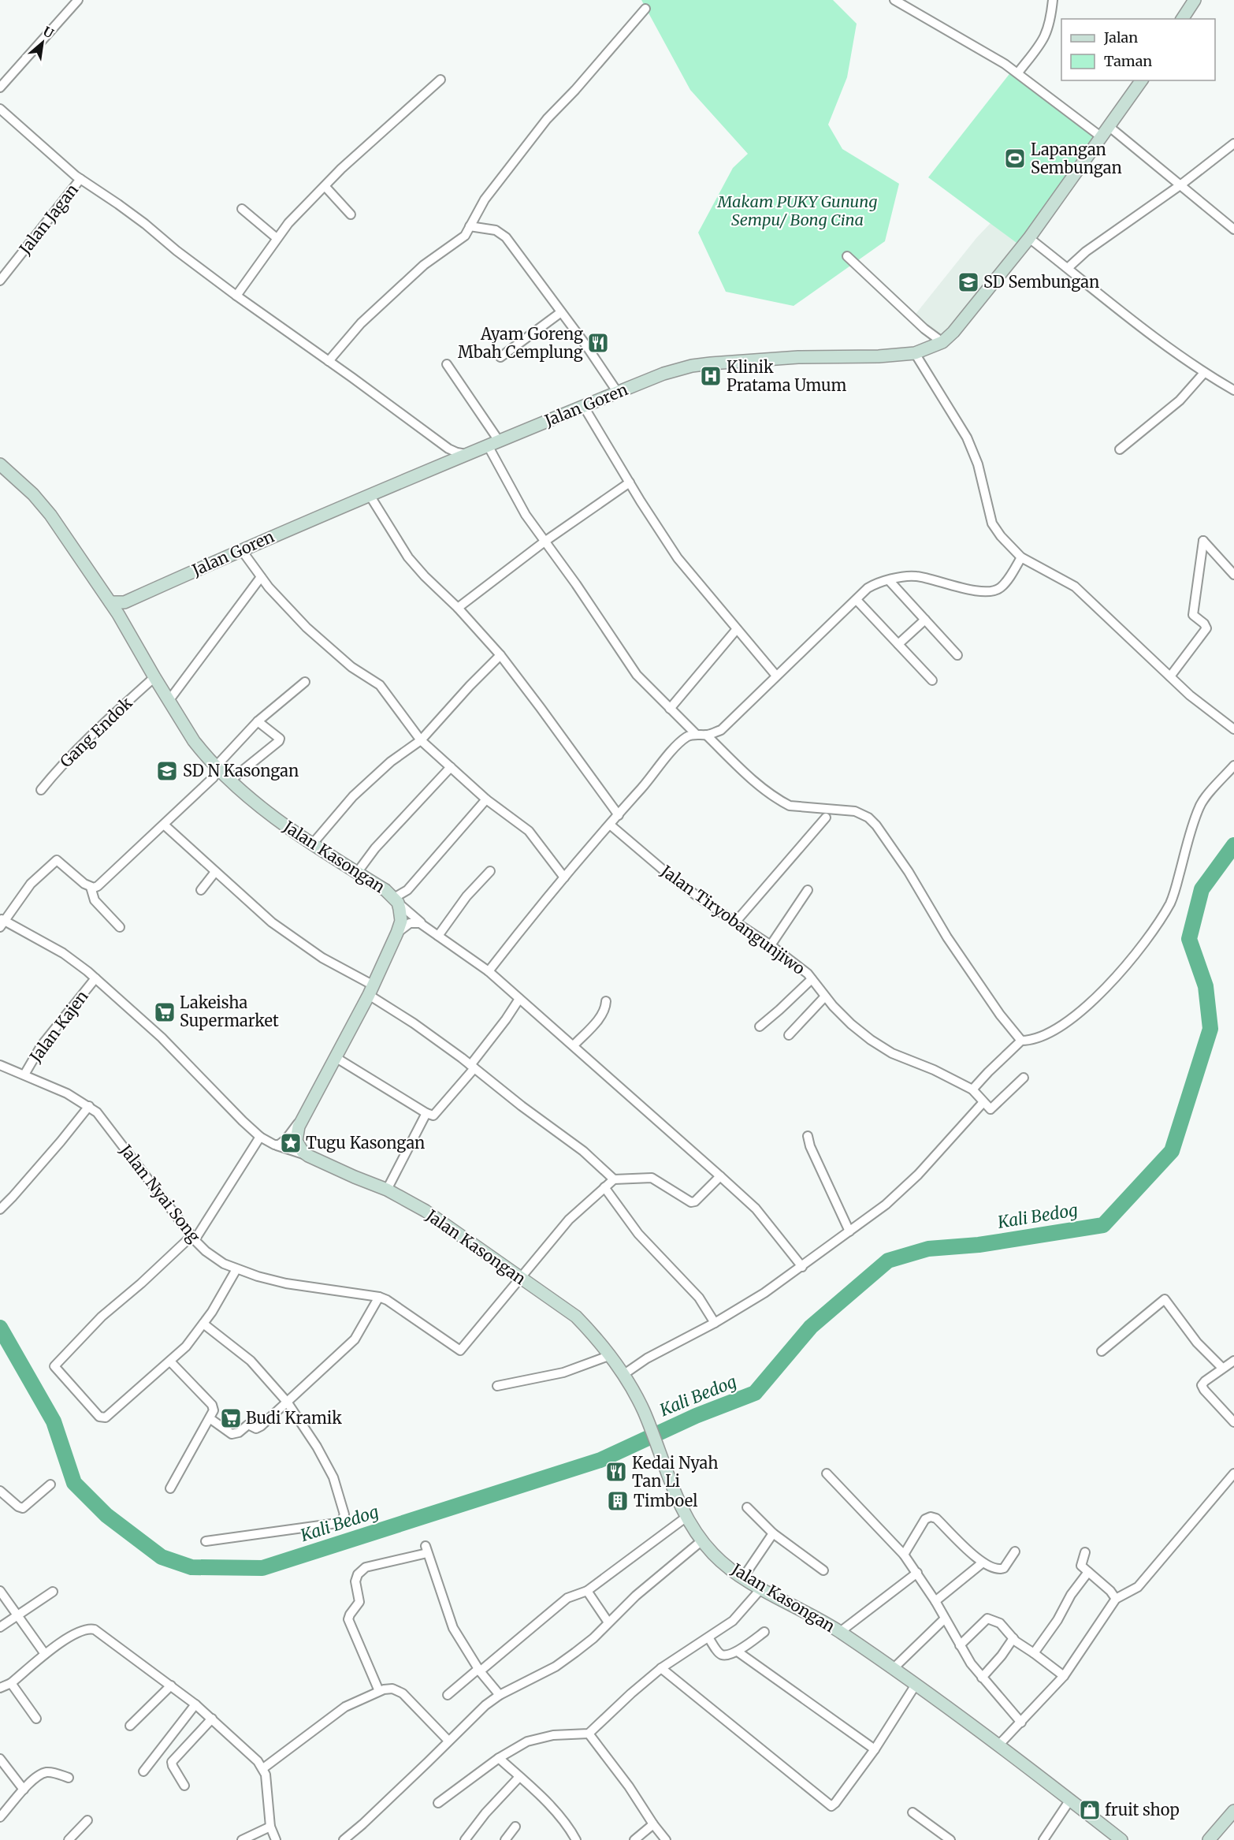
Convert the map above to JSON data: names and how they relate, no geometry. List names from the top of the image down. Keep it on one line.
{"streets":{"main road":["Jalan Goren","Jalan Kasongan"],"street":["Jalan Jagan","Gang Endok","Jalan Tiryobangunjiwo","Jalan Kajen","Jalan Nyai Song"]},"crossings":[["Jalan Goren","Jalan Kasongan"],["Gang Endok","Jalan Kasongan"],["Jalan Kasongan","Jalan Nyai Song"],["Jalan Kajen","Jalan Nyai Song"]],"water":["Kali Bedog"],"parks":["Makam PUKY Gunung Sempu/ Bong Cina"],"places":{"sports":["Lapangan Sembungan"],"school or university":["SD Sembungan","SD N Kasongan"],"restaurant":["Ayam Goreng Mbah Cemplung","Kedai Nyah Tan Li"],"hospital":["Klinik Pratama Umum"],"supermarket":["Lakeisha Supermarket","Budi Kramik"],"place":["Tugu Kasongan"],"building":["Timboel"],"shop":["fruit shop"]},"legend":["Jalan","Taman"],"north":"top right"}
